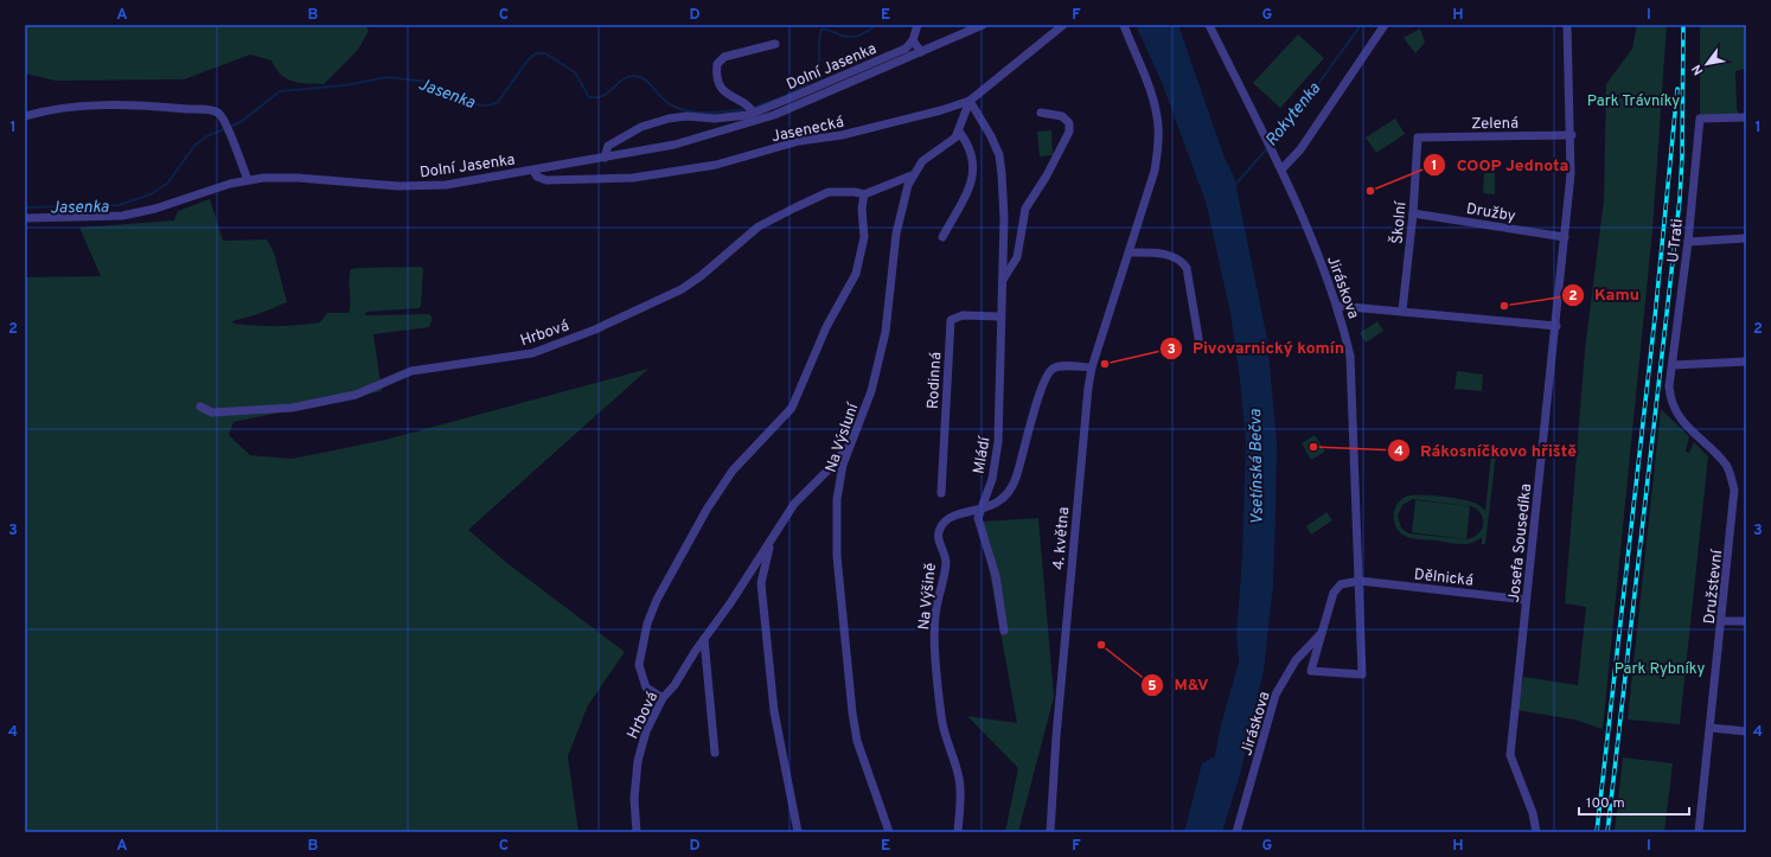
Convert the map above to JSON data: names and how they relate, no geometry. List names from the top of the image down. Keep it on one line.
{"streets":{"street":["Dolní Jasenka","Zelená","Jasenecká","Družby","Školní","U Trati","Jiráskova","Hrbová","Rodinná","Na Výsluní","Mládí","4. května","Josefa Sousedíka","Dělnická","Družstevní","Na Výšině"]},"crossings":[["Dolní Jasenka","Jasenecká"],["Zelená","Školní"],["Zelená","Josefa Sousedíka"],["Jasenecká","Na Výsluní"],["Jasenecká","Mládí"],["Družby","Školní"],["Družby","Josefa Sousedíka"],["U Trati","Družstevní"],["Jiráskova","Dělnická"],["Hrbová","Na Výsluní"],["Rodinná","Mládí"],["Na Výsluní","Mládí"],["Mládí","Na Výšině"],["4. května","Na Výšině"],["Josefa Sousedíka","Dělnická"]],"water":["Jasenka","Rokytenka","Vsetínská Bečva"],"parks":["Park Trávníky","Park Rybníky"],"places":["COOP Jednota","Kamu","Pivovarnický komín","Rákosníčkovo hřiště","M&V"],"scale_bar":"100 m","north":"bottom left","grid":{"columns":["A","B","C","D","E","F","G","H","I"],"rows":["1","2","3","4"]}}
